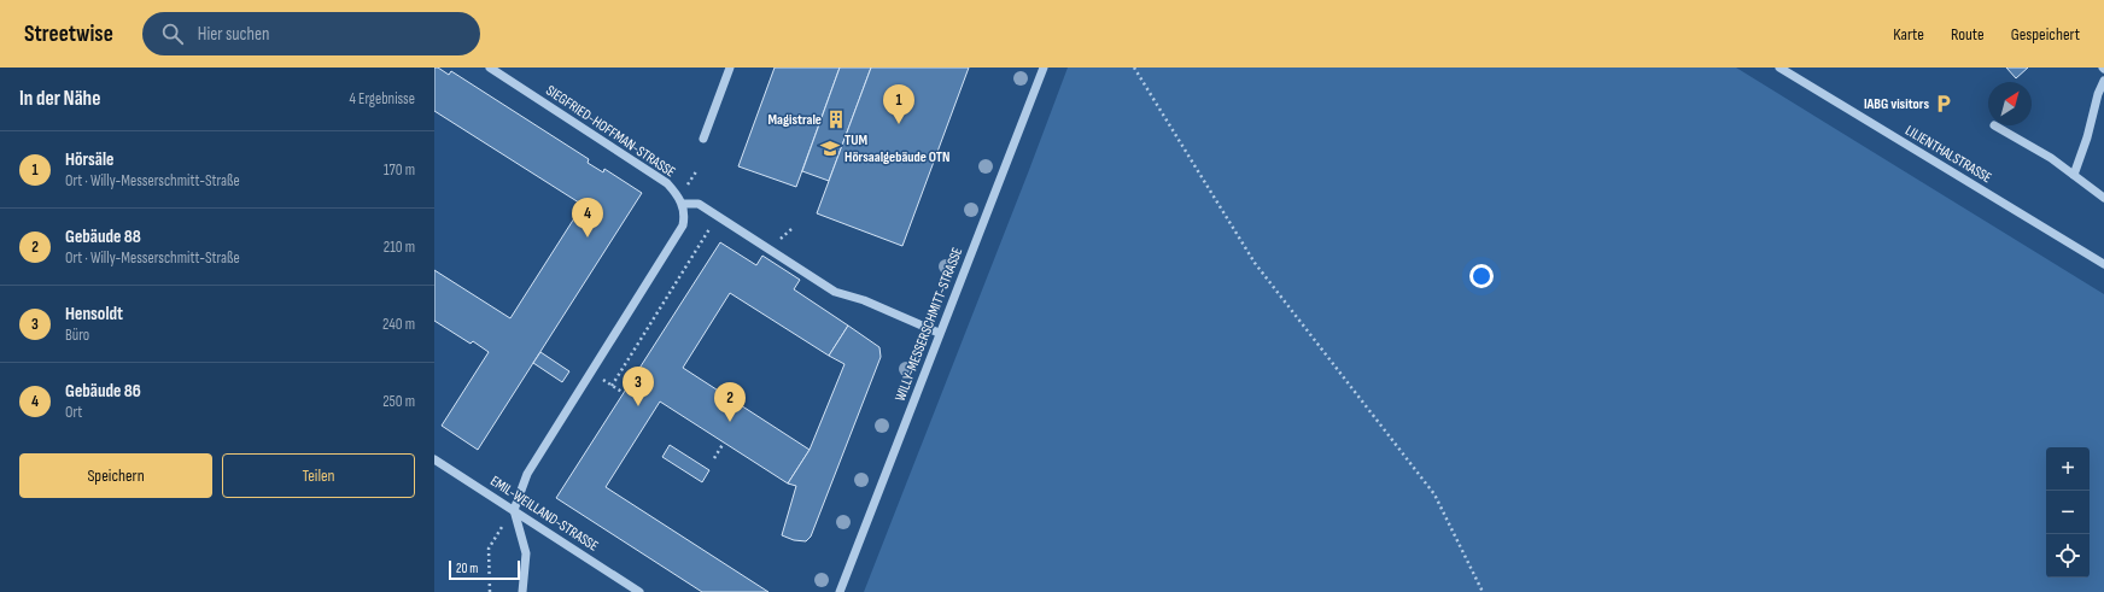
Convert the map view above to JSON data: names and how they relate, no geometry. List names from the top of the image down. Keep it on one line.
{"streets":{"street":["SIEGFRIED-HOFFMAN-STRASSE","LILIENTHALSTRASSE","WILLY-MESSERSCHMITT-STRASSE","EMIL-WEILLAND-STRASSE"]},"places":{"parking":["IABG visitors"],"building":["Magistrale"],"school or university":["TUM Hörsaalgebäude OTN"]},"scale_bar":"20 m","north":"top right","page":{"header":"Streetwise","search":"Hier suchen","nav":["Karte","Route","Gespeichert"],"heading":["In der Nähe","4 Ergebnisse"],"pins":["1","4","3","2"],"list":[{"mark":"1","name":"Hörsäle","note":"Ort · Willy-Messerschmitt-Straße","value":"170 m"},{"mark":"2","name":"Gebäude 88","note":"Ort · Willy-Messerschmitt-Straße","value":"210 m"},{"mark":"3","name":"Hensoldt","note":"Büro","value":"240 m"},{"mark":"4","name":"Gebäude 86","note":"Ort","value":"250 m"}],"buttons":["Speichern","Teilen"],"map_buttons":["+","−"],"scale":"20 m"}}
